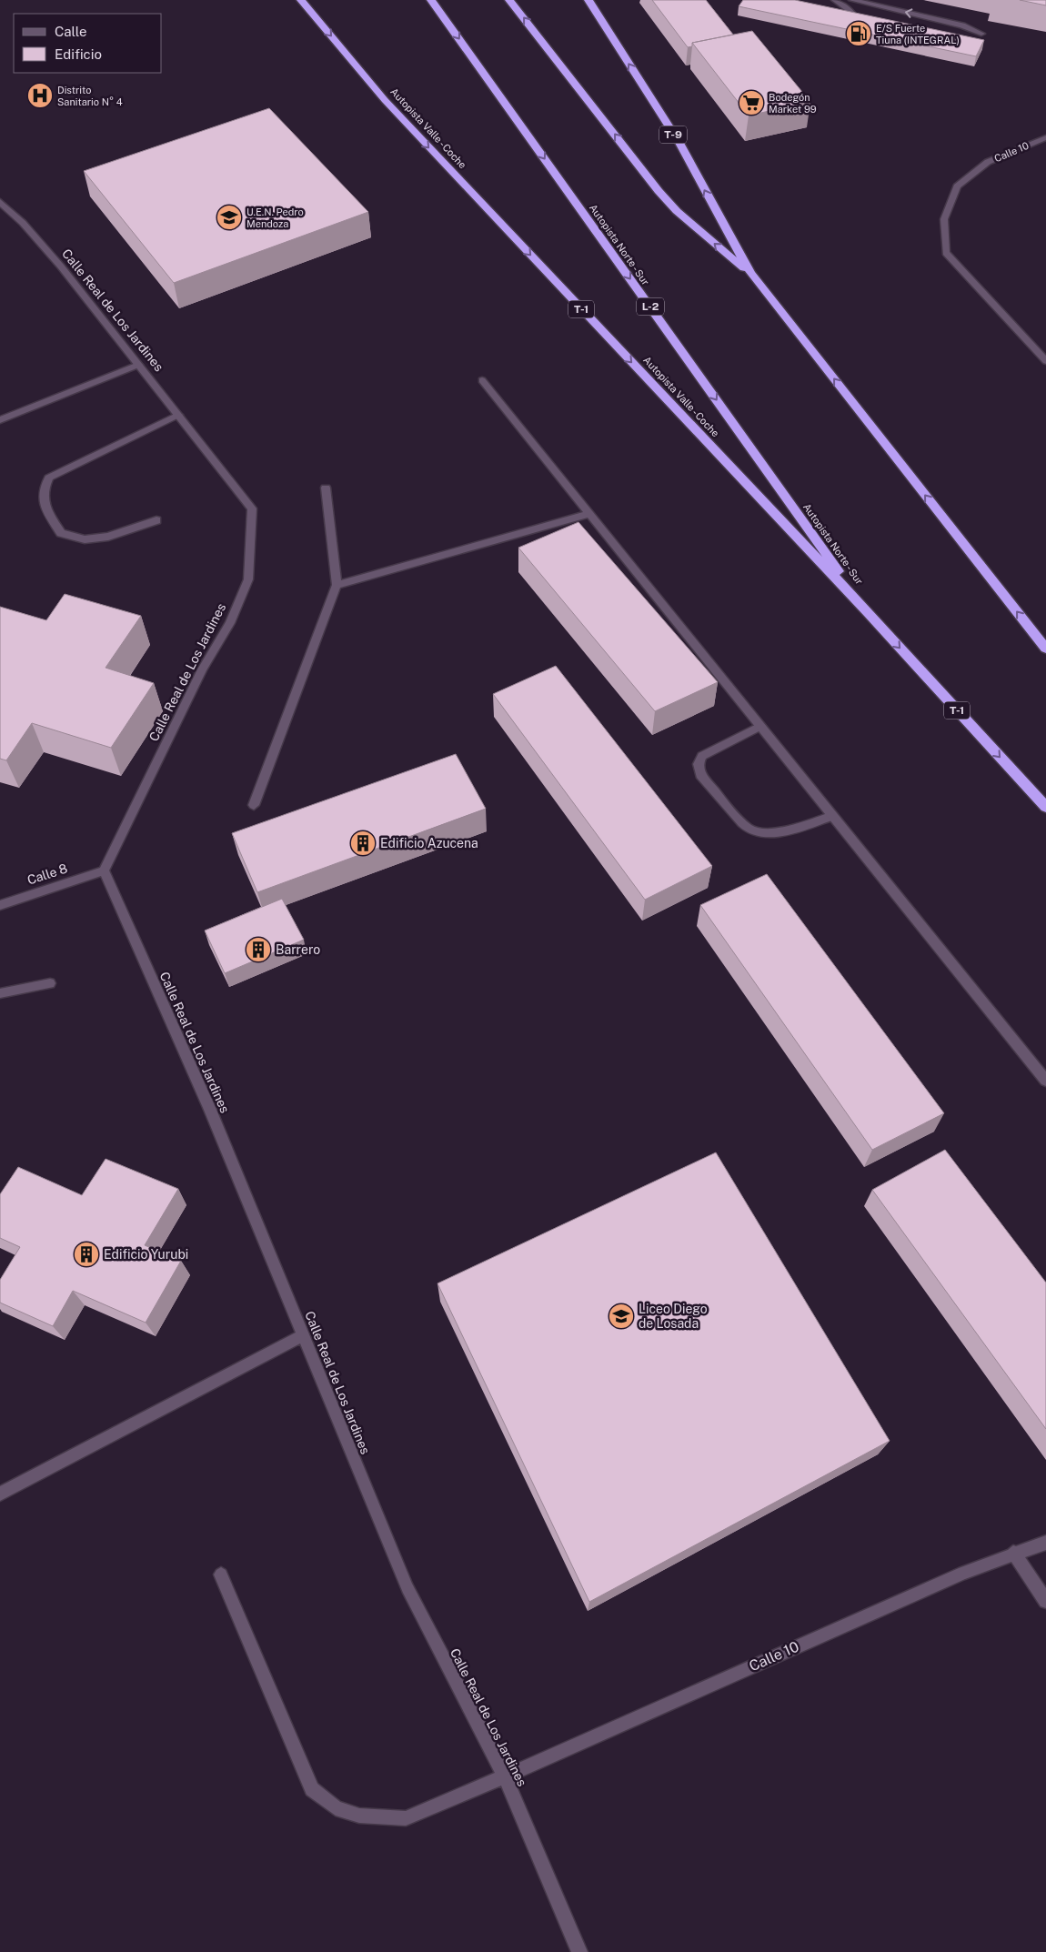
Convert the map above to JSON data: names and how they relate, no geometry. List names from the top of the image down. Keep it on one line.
{"streets":{"highway":["Autopista Valle - Coche","T-9","Autopista Norte - Sur","L-2","T-1"],"street":["Calle 10","Calle Real de Los Jardines","Calle 8"]},"crossings":[["Autopista Valle - Coche","Autopista Norte - Sur"],["Calle 10","Calle Real de Los Jardines"],["Calle Real de Los Jardines","Calle 8"]],"one_way":["Autopista Valle - Coche"],"places":{"fuel station":["E/S Fuerte Tiuna (INTEGRAL)"],"hospital":["Distrito Sanitario N° 4"],"supermarket":["Bodegón Market 99"],"school or university":["U.E.N. Pedro Mendoza","Liceo Diego de Losada"],"building":["Edificio Azucena","Barrero","Edificio Yurubi"]},"legend":["Calle","Edificio"]}
